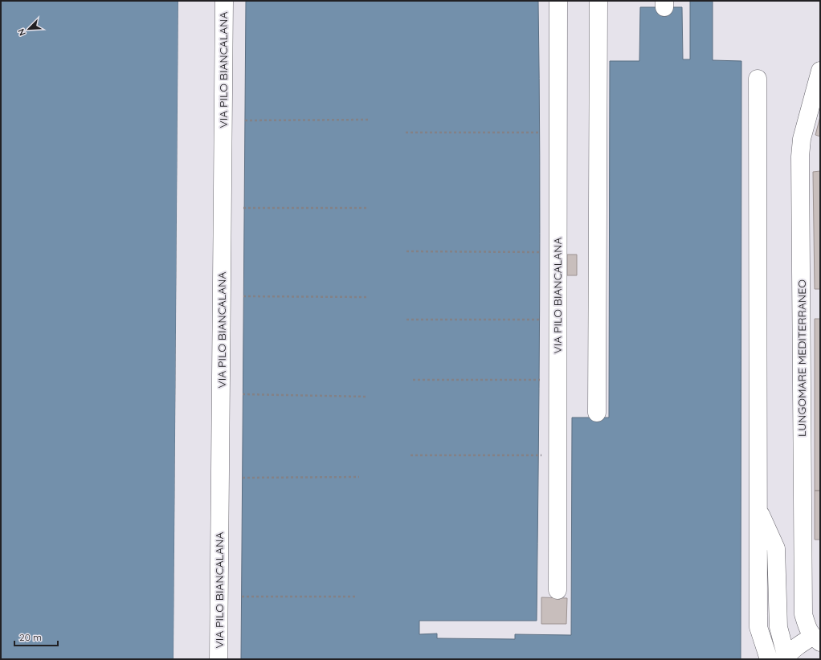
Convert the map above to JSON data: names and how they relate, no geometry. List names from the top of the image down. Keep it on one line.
{"streets":{"street":["VIA PILO BIANCALANA","LUNGOMARE MEDITERRANEO"]},"scale_bar":"20 m","north":"bottom left"}
